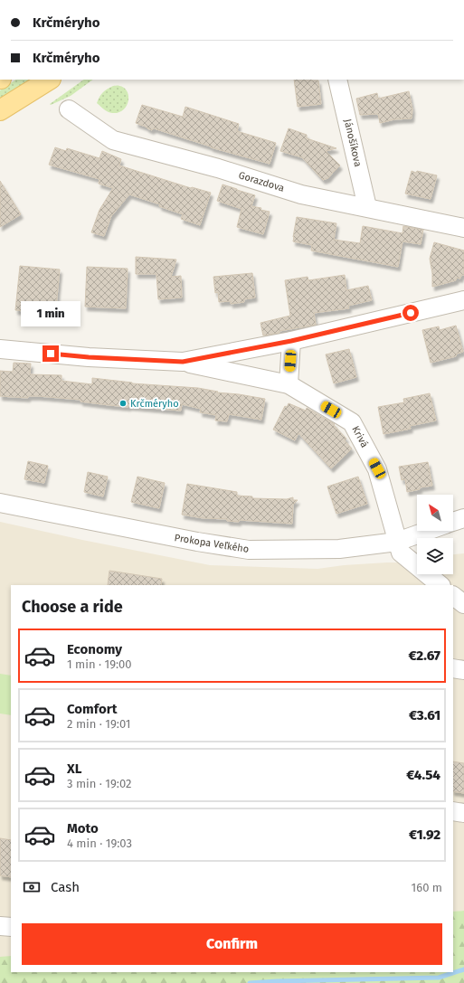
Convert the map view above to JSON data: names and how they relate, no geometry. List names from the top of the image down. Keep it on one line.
{"streets":{"street":["Jánošíkova","Gorazdova","Krivá","Prokopa Veľkého"]},"crossings":[["Jánošíkova","Gorazdova"],["Krivá","Prokopa Veľkého"]],"places":["Krčméryho"],"north":"top left","page":{"banner":["Krčméryho","Krčméryho"],"bubble":"1 min","heading":"Choose a ride","list":[{"name":"Economy","note":"1 min · 19:00","value":"€2.67"},{"name":"Comfort","note":"2 min · 19:01","value":"€3.61"},{"name":"XL","note":"3 min · 19:02","value":"€4.54"},{"name":"Moto","note":"4 min · 19:03","value":"€1.92"}],"pay":["Cash","160 m"],"buttons":"Confirm"}}
